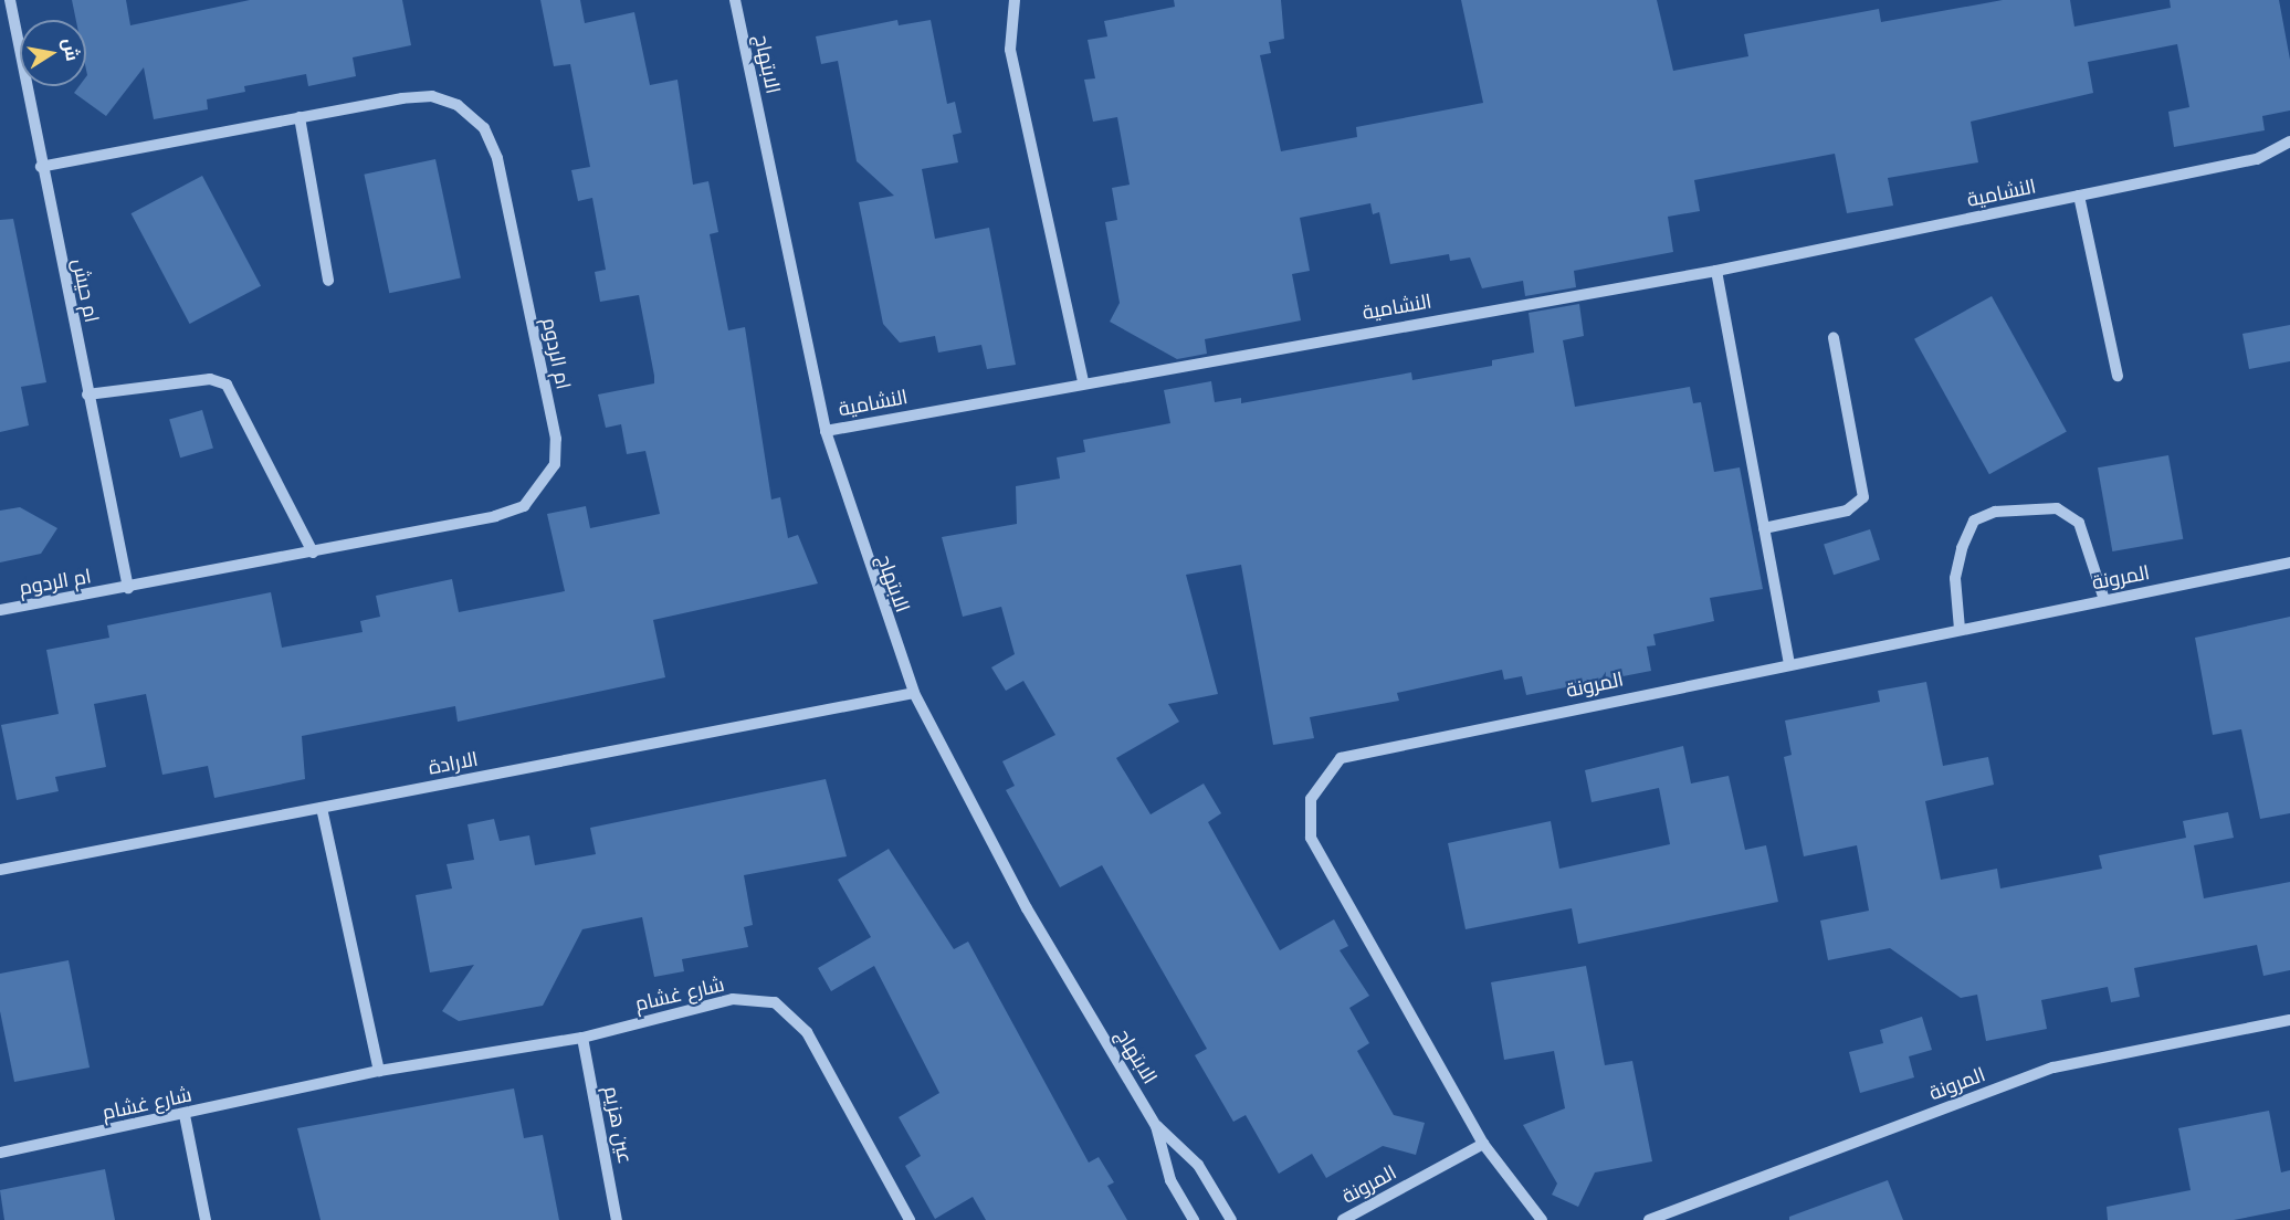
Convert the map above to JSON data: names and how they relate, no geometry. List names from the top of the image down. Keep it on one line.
{"streets":{"street":["الابتهاج","النشامية","ام حيش","ام الردوم","المرونة","الارادة","شارع غشام","عين هزيم"]},"crossings":[["الابتهاج","النشامية"],["الابتهاج","الارادة"],["ام حيش","ام الردوم"],["شارع غشام","عين هزيم"]],"north":"right"}
